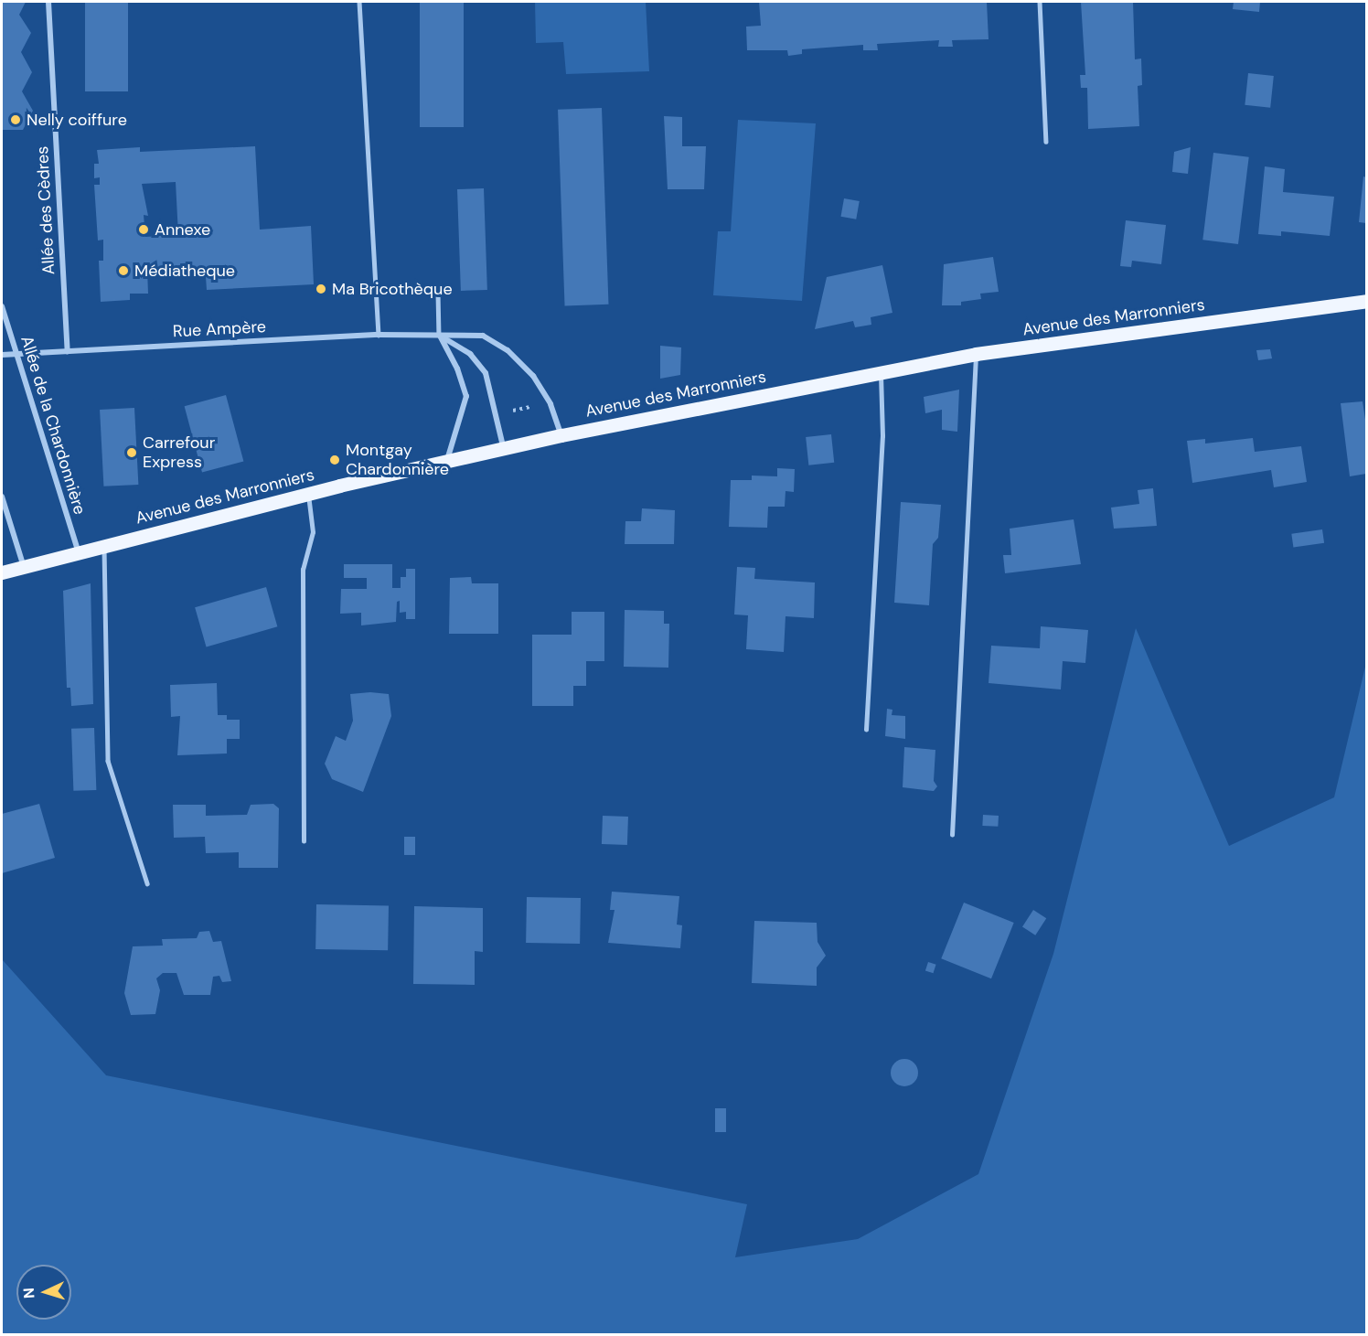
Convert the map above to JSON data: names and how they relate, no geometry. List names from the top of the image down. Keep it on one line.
{"streets":{"main road":["Avenue des Marronniers"],"street":["Allée des Cèdres","Rue Ampère","Allée de la Chardonnière"]},"crossings":[["Allée des Cèdres","Rue Ampère"],["Avenue des Marronniers","Rue Ampère"],["Avenue des Marronniers","Allée de la Chardonnière"],["Rue Ampère","Allée de la Chardonnière"]],"places":["Nelly coiffure","Annexe","Médiatheque","Ma Bricothèque","Carrefour Express","Montgay Chardonnière"],"north":"left"}
